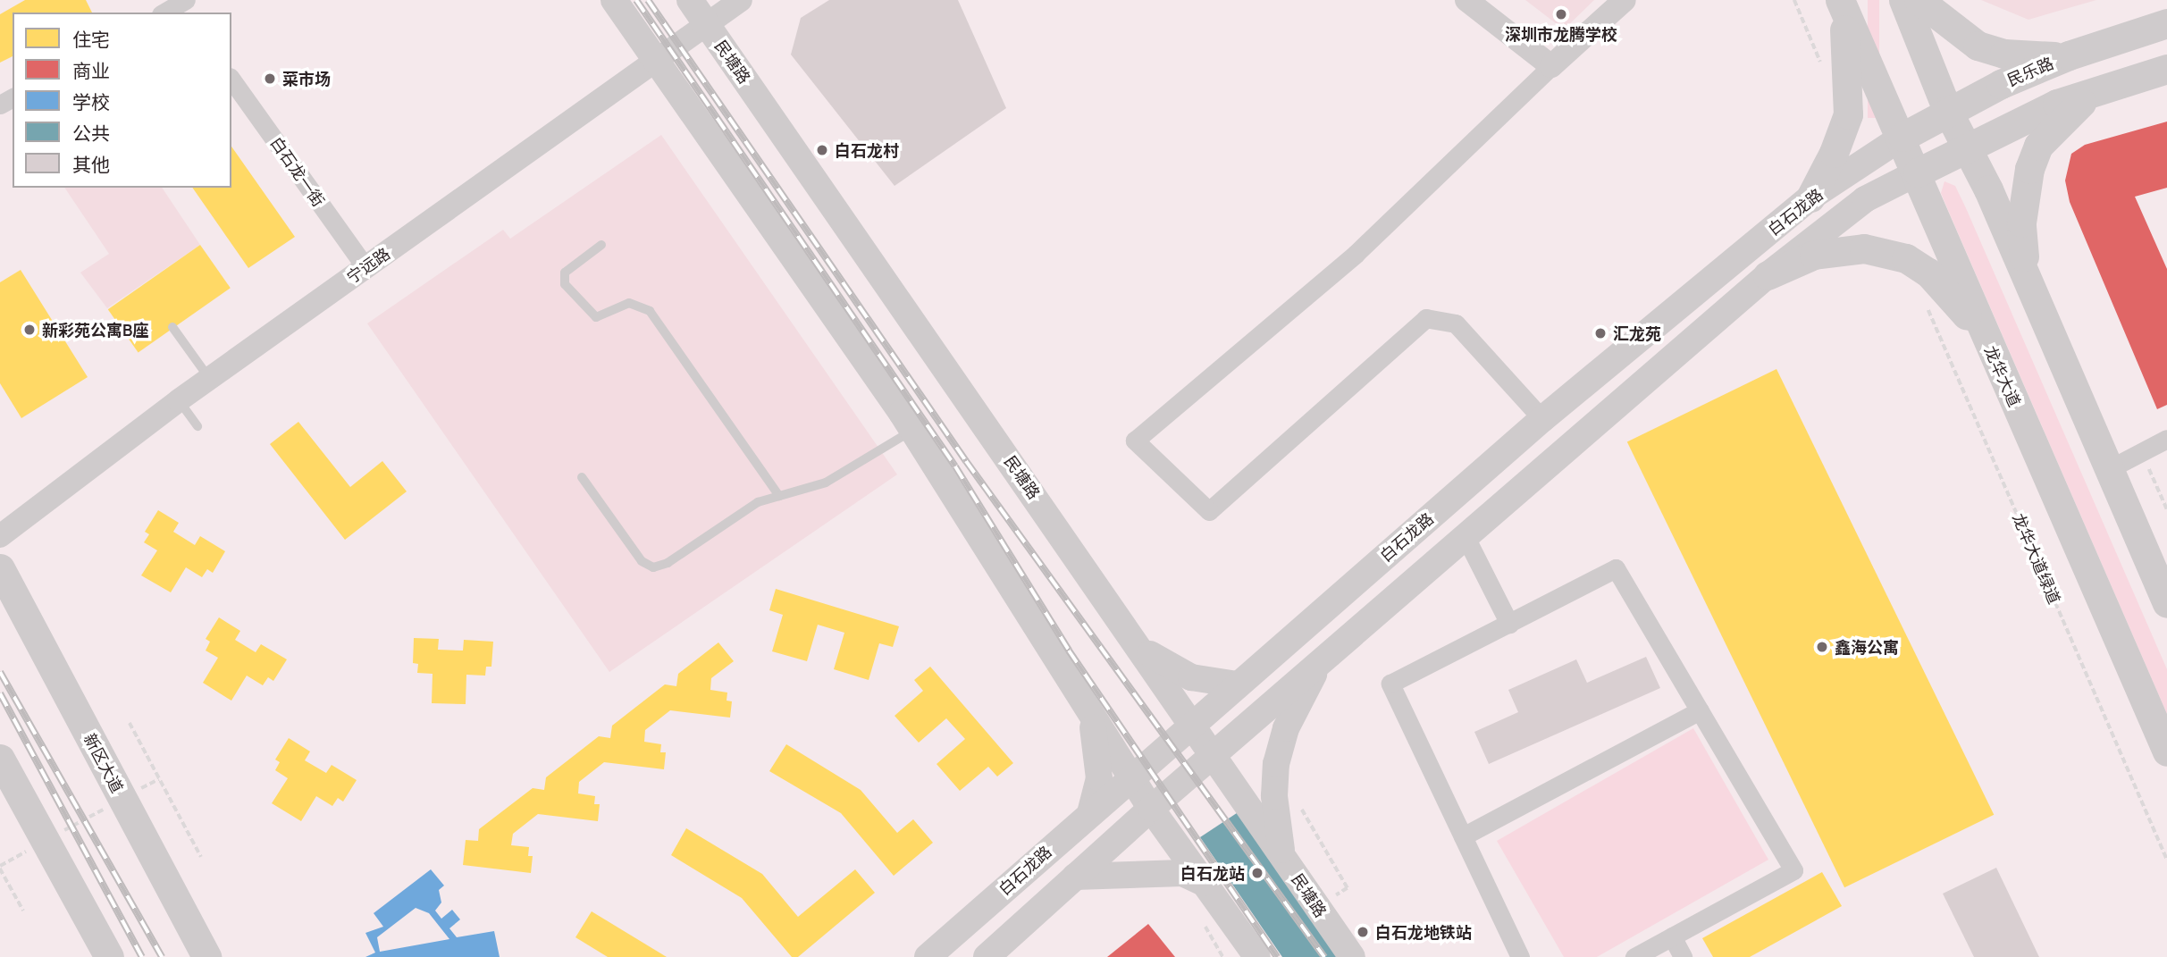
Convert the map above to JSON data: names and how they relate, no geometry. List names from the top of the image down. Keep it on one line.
{"streets":{"main road":["民塘路","民乐路","白石龙路","龙华大道","新区大道"],"street":["白石龙一街","宁远路"],"path":["龙华大道绿道"]},"crossings":[["民塘路","白石龙路"],["民塘路","宁远路"],["民乐路","白石龙路"],["民乐路","龙华大道"],["白石龙一街","宁远路"],["白石龙路","龙华大道"]],"places":["深圳市龙腾学校","菜市场","白石龙村","新彩苑公寓B座","汇龙苑","鑫海公寓","白石龙站","白石龙地铁站"],"legend":["住宅","商业","学校","公共","其他"]}
